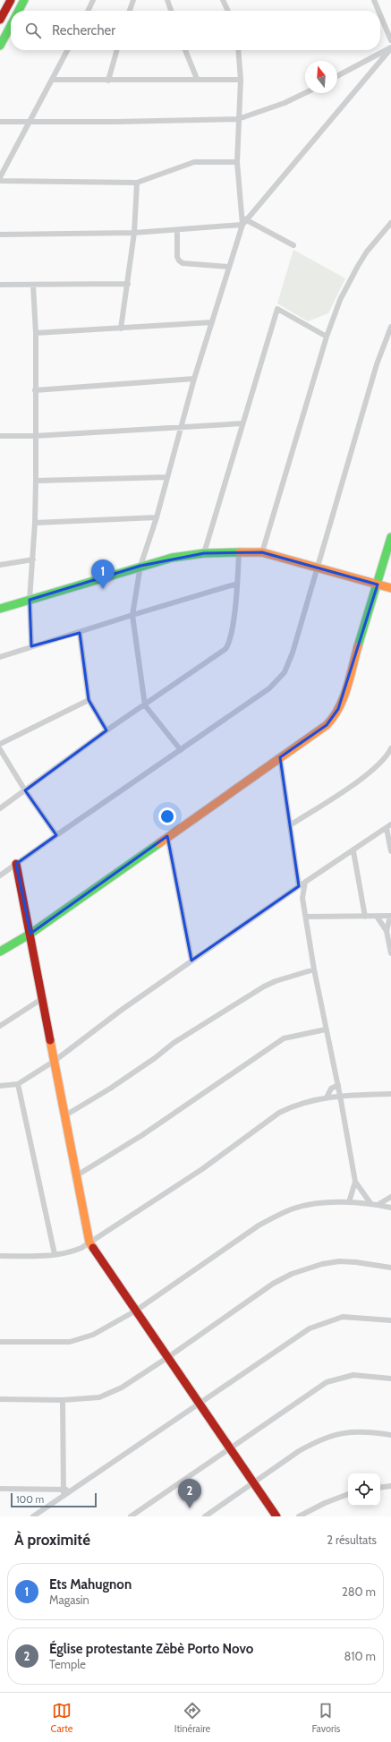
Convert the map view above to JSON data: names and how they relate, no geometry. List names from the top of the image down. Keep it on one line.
{"scale_bar":"100 m","north":"top","page":{"search":"Rechercher","pins":["1","2"],"scale":"100 m","heading":["À proximité","2 résultats"],"list":[{"mark":"1","name":"Ets Mahugnon","note":"Magasin","value":"280 m"},{"mark":"2","name":"Église protestante Zèbè Porto Novo","note":"Temple","value":"810 m"}],"nav":["Carte","Itinéraire","Favoris"]}}
